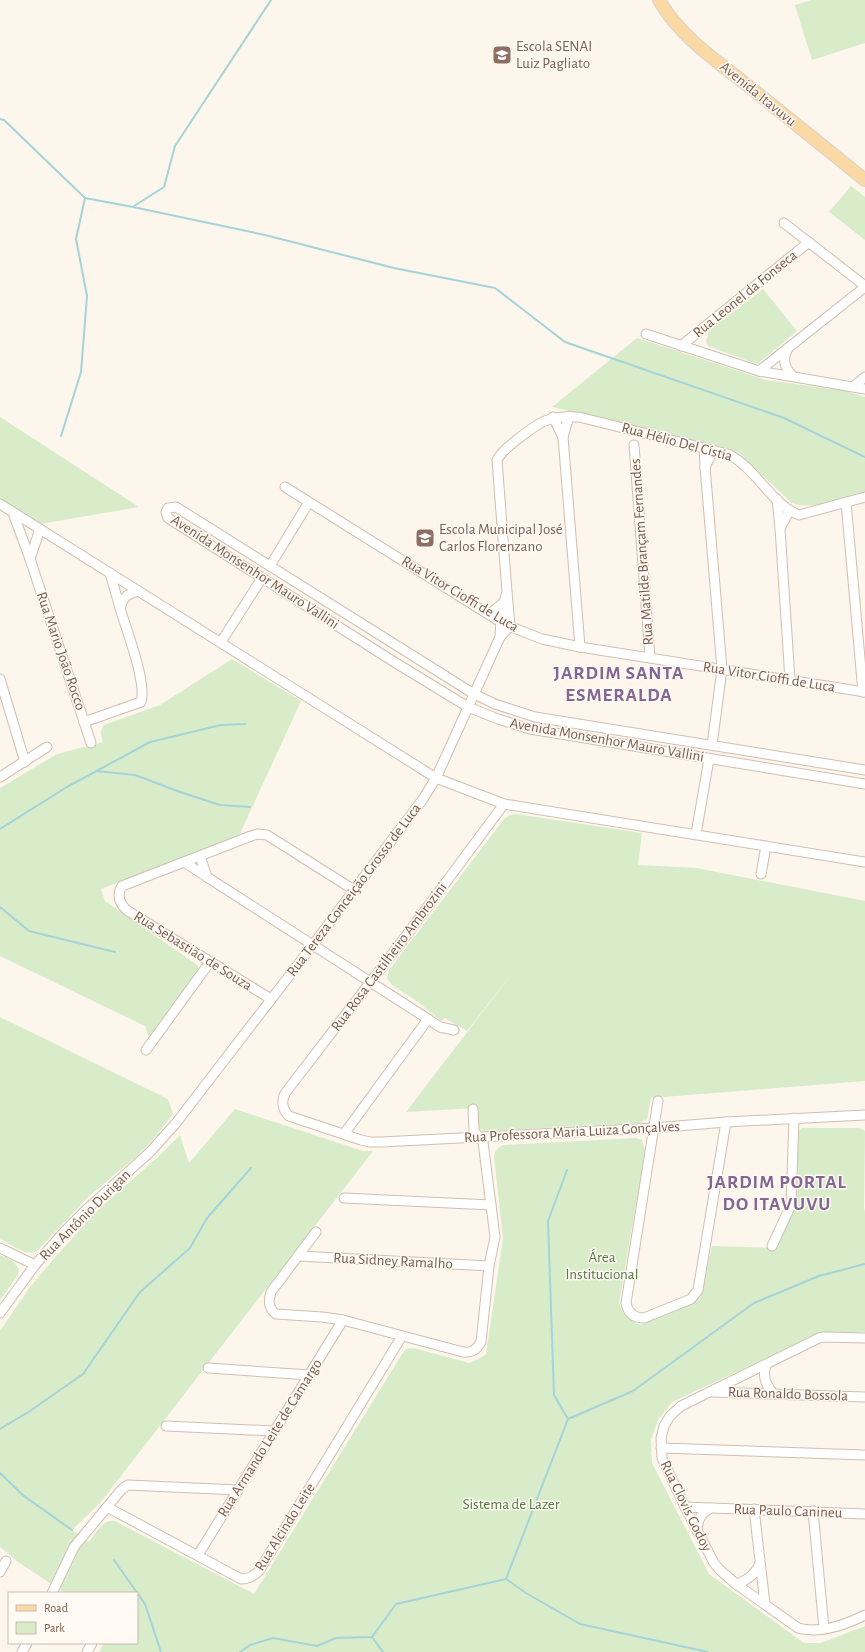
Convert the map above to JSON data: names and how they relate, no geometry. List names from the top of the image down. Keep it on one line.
{"streets":{"main road":["Avenida Itavuvu"],"street":["Rua Leonel da Fonseca","Rua Hélio Del Cístia","Rua Matilde Brançam Fernandes","Avenida Monsenhor Mauro Vallini","Rua Vitor Cioffi de Luca","Rua Mario João Rocco","Rua Tereza Conceição Grosso de Luca","Rua Sebastião de Souza","Rua Rosa Castilheiro Ambrozini","Rua Professora Maria Luiza Gonçalves","Rua Antônio Durigan","Rua Sidney Ramalho","Rua Ronaldo Bossola","Rua Armando Leite de Camargo","Rua Clovis Godoy","Rua Paulo Canineu","Rua Alcindo Leite"]},"crossings":[["Rua Hélio Del Cístia","Rua Matilde Brançam Fernandes"],["Rua Hélio Del Cístia","Rua Tereza Conceição Grosso de Luca"],["Rua Matilde Brançam Fernandes","Rua Vitor Cioffi de Luca"],["Avenida Monsenhor Mauro Vallini","Rua Tereza Conceição Grosso de Luca"],["Rua Vitor Cioffi de Luca","Rua Tereza Conceição Grosso de Luca"],["Rua Tereza Conceição Grosso de Luca","Rua Sebastião de Souza"],["Rua Tereza Conceição Grosso de Luca","Rua Antônio Durigan"],["Rua Rosa Castilheiro Ambrozini","Rua Professora Maria Luiza Gonçalves"],["Rua Ronaldo Bossola","Rua Clovis Godoy"],["Rua Armando Leite de Camargo","Rua Alcindo Leite"],["Rua Clovis Godoy","Rua Paulo Canineu"]],"districts":["JARDIM SANTA ESMERALDA","JARDIM PORTAL DO ITAVUVU"],"parks":["Área Institucional","Sistema de Lazer"],"places":{"school or university":["Escola SENAI Luiz Pagliato","Escola Municipal José Carlos Florenzano"]},"legend":["Road","Park"]}
